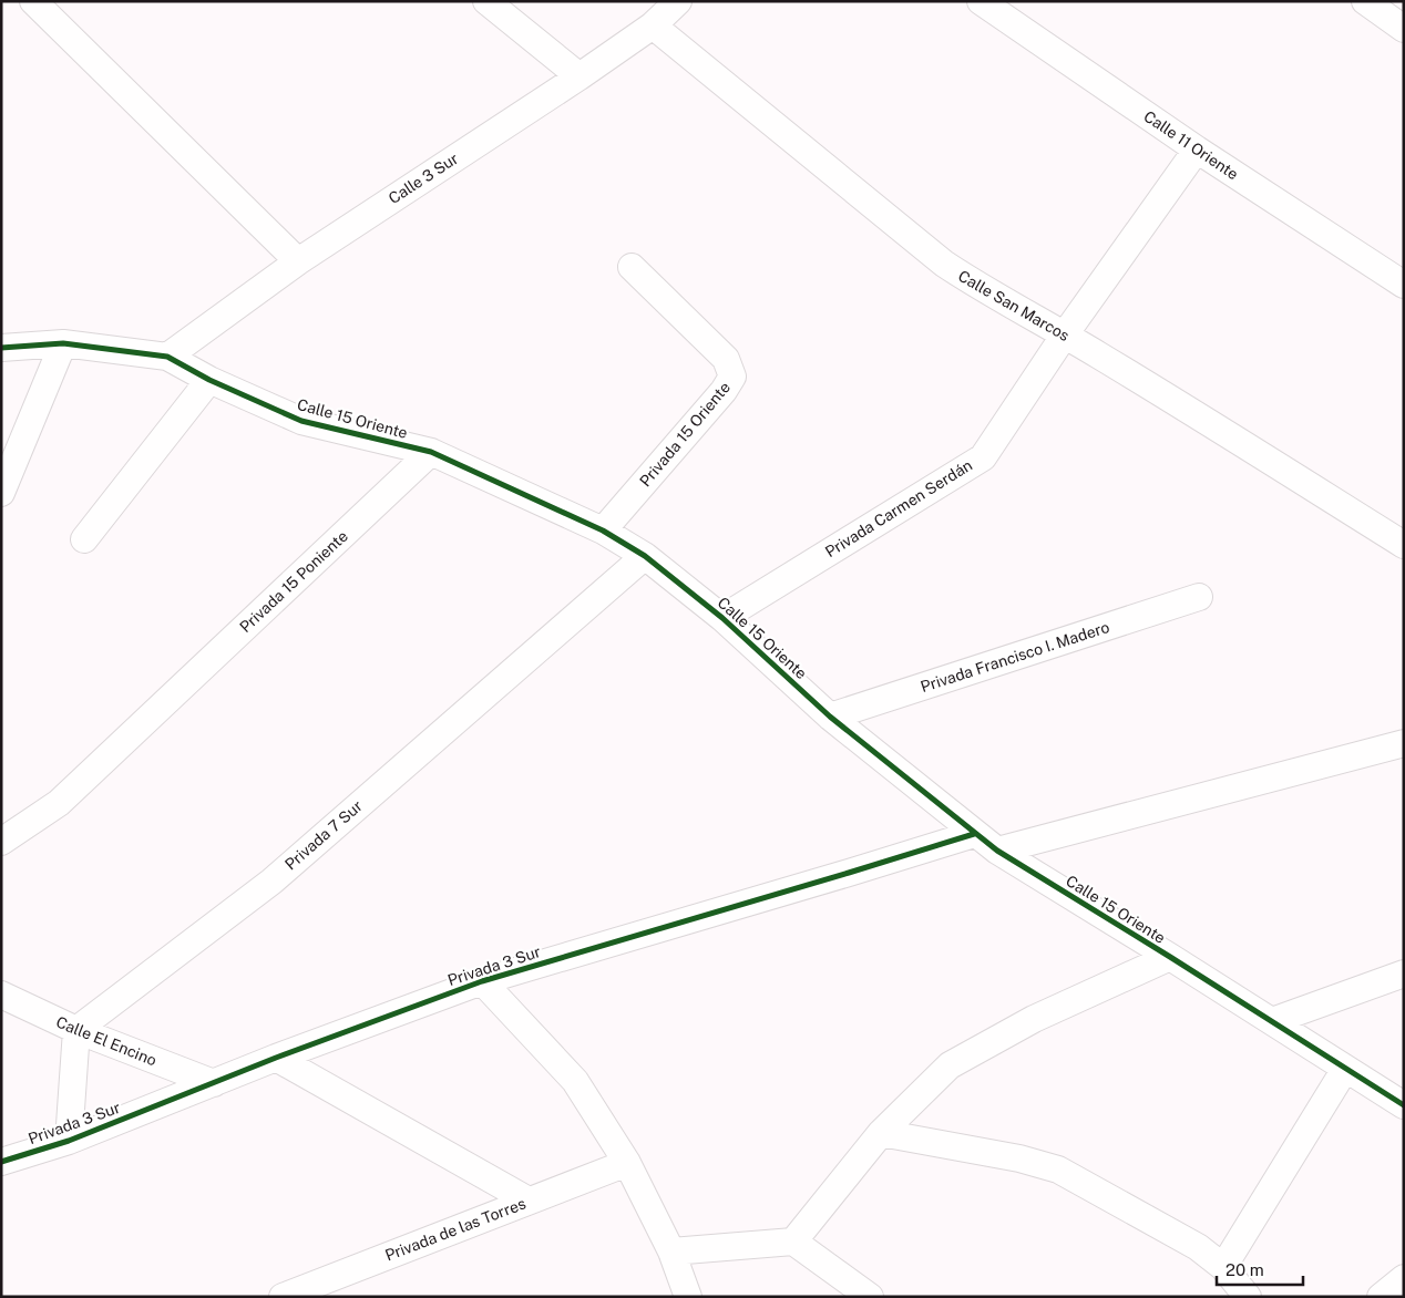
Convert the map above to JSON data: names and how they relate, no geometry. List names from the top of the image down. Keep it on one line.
{"streets":{"street":["Calle 11 Oriente","Calle 3 Sur","Calle San Marcos","Calle 15 Oriente","Privada 15 Oriente","Privada Carmen Serdán","Privada 15 Poniente","Privada Francisco I. Madero","Privada 7 Sur","Privada 3 Sur","Calle El Encino","Privada de las Torres"]},"crossings":[["Calle 11 Oriente","Privada Carmen Serdán"],["Calle 3 Sur","Calle San Marcos"],["Calle 3 Sur","Calle 15 Oriente"],["Calle San Marcos","Privada Carmen Serdán"],["Calle 15 Oriente","Privada 15 Oriente"],["Calle 15 Oriente","Privada Carmen Serdán"],["Calle 15 Oriente","Privada 15 Poniente"],["Calle 15 Oriente","Privada Francisco I. Madero"],["Calle 15 Oriente","Privada 7 Sur"],["Calle 15 Oriente","Privada 3 Sur"],["Privada 7 Sur","Calle El Encino"],["Privada 3 Sur","Calle El Encino"],["Privada 3 Sur","Privada de las Torres"]],"scale_bar":"20 m"}
